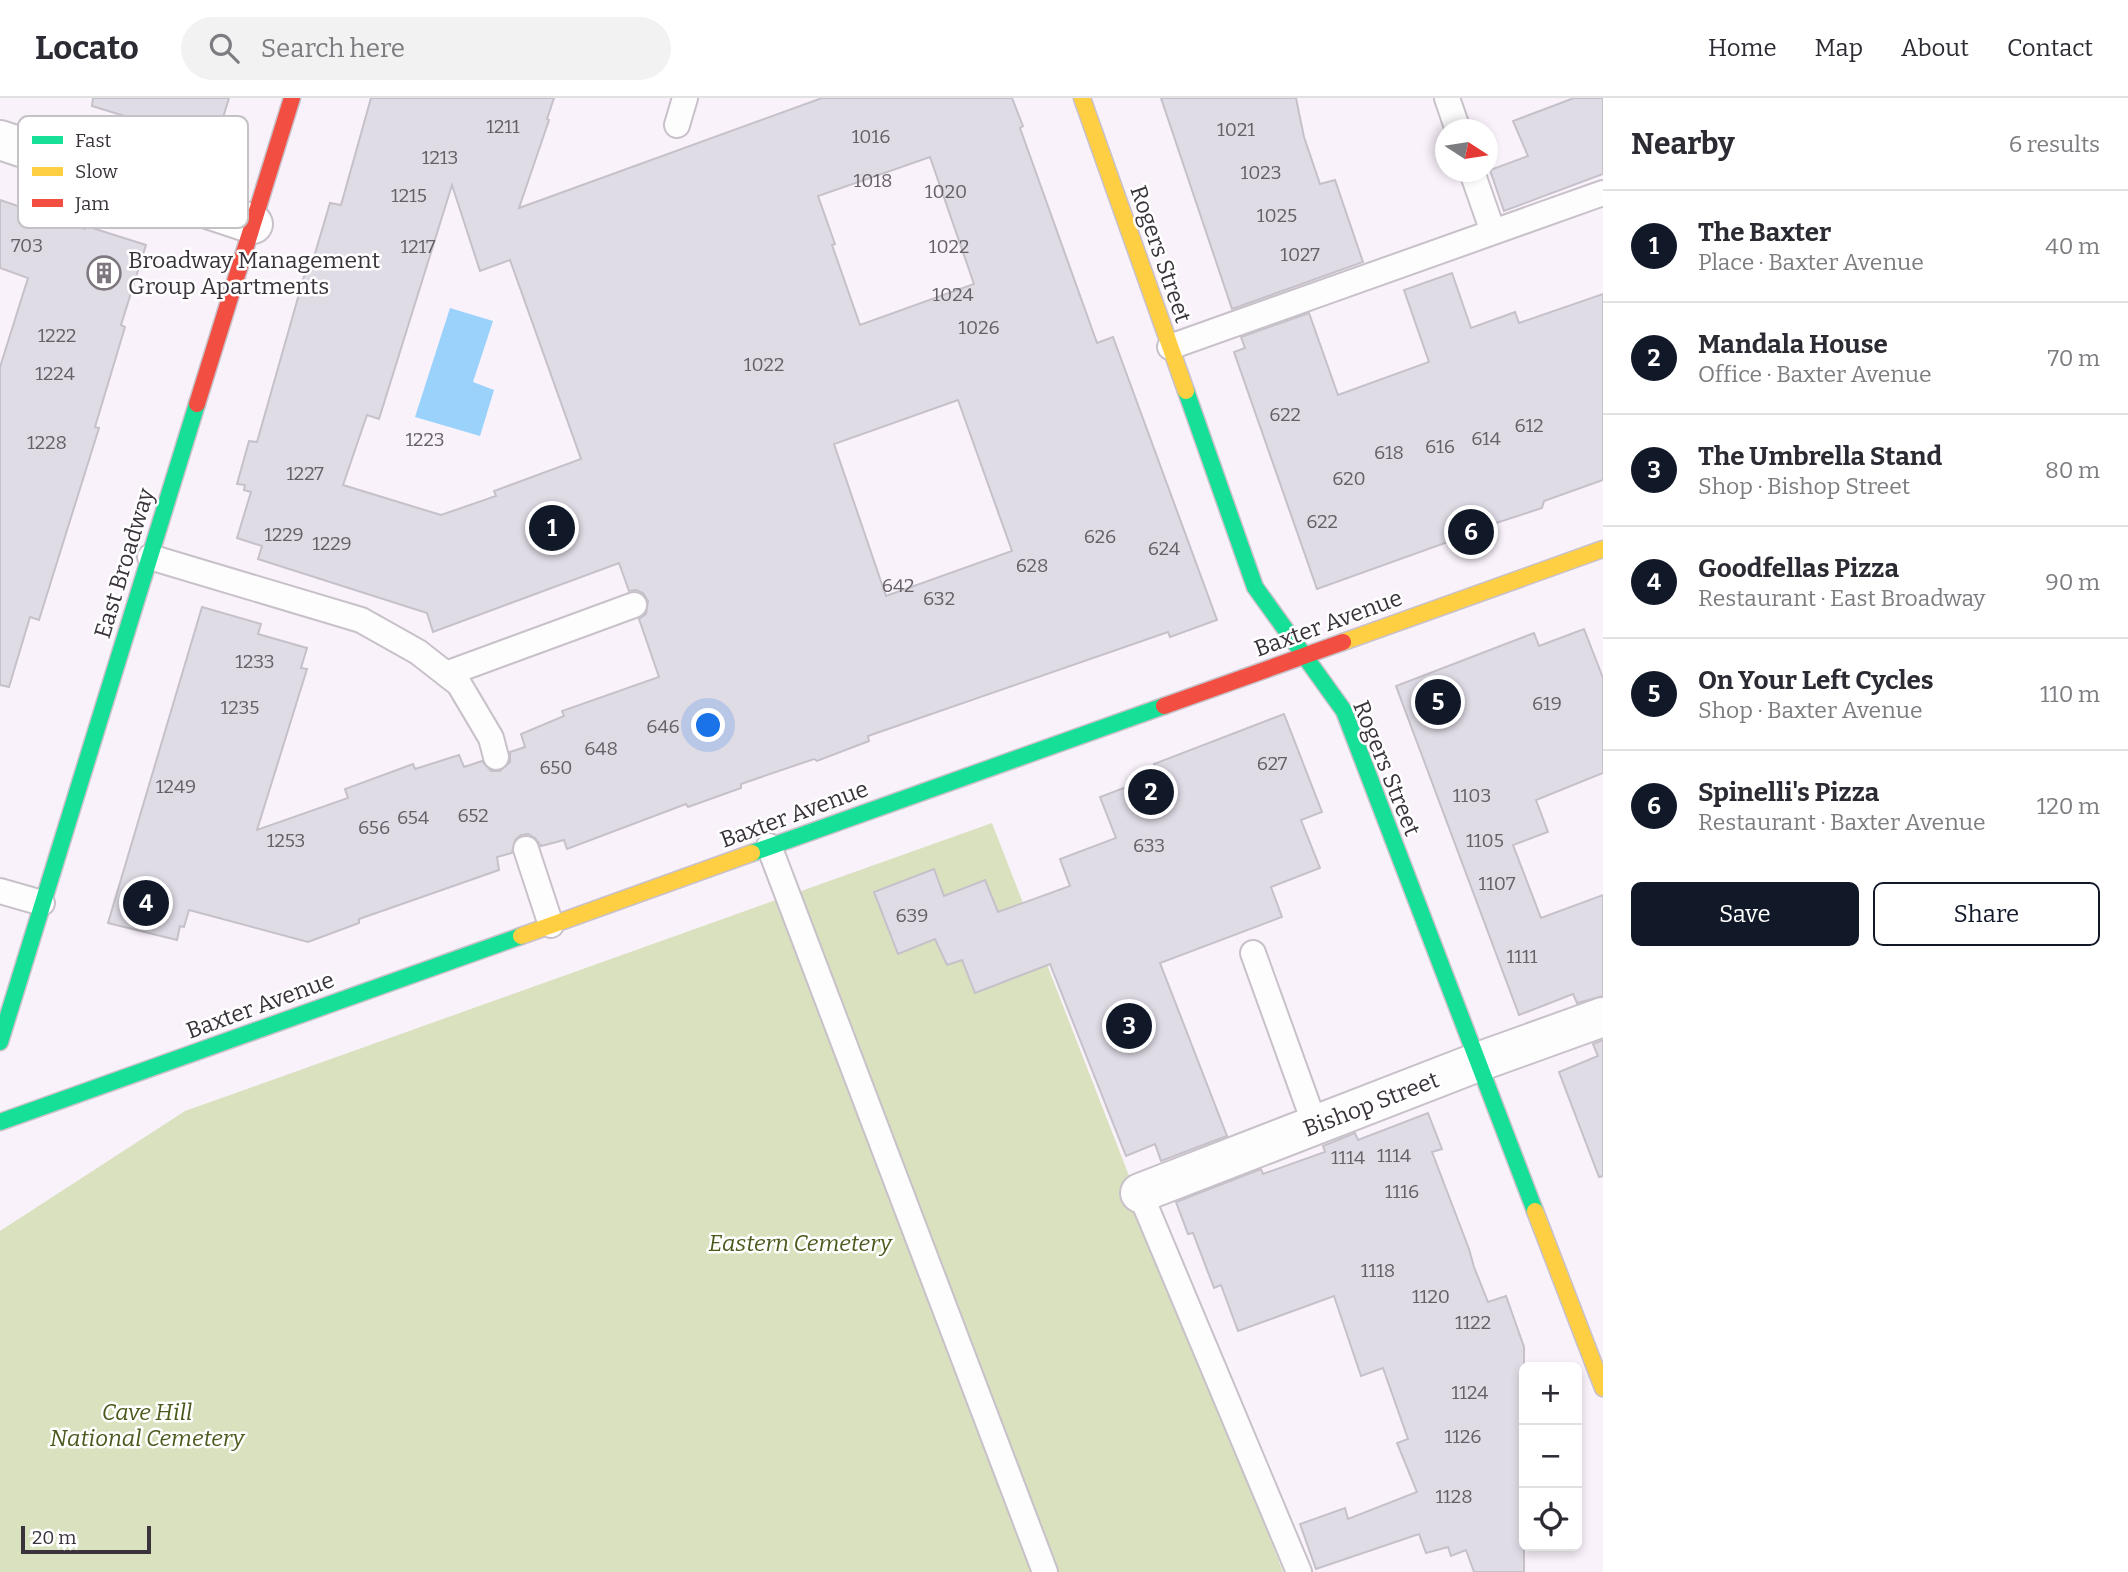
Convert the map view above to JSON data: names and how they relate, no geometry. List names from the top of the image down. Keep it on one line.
{"streets":{"main road":["Rogers Street","East Broadway","Baxter Avenue"],"street":["Bishop Street"]},"crossings":[["Rogers Street","Baxter Avenue"],["Rogers Street","Bishop Street"]],"parks":["Eastern Cemetery","Cave Hill National Cemetery"],"places":{"building":["Broadway Management Group Apartments"]},"house_numbers":["1211","1021","1016","1213","1023","1018","1020","1215","1025","703","1217","1022","1027","1024","1026","1222","1022","1224","622","612","614","1223","1228","616","618","1227","620","622","1229","626","1229","624","628","642","632","1233","619","1235","646","648","627","650","1249","1103","652","654","656","1253","1105","633","1107","639","1111","1114","1114","1116","1118","1120","1122","1124","1126","1128"],"legend":["Fast","Slow","Jam"],"scale_bar":"20 m","north":"right","page":{"header":"Locato","search":"Search here","nav":["Home","Map","About","Contact"],"heading":["Nearby","6 results"],"list":[{"mark":"1","name":"The Baxter","note":"Place · Baxter Avenue","value":"40 m"},{"mark":"2","name":"Mandala House","note":"Office · Baxter Avenue","value":"70 m"},{"mark":"3","name":"The Umbrella Stand","note":"Shop · Bishop Street","value":"80 m"},{"mark":"4","name":"Goodfellas Pizza","note":"Restaurant · East Broadway","value":"90 m"},{"mark":"5","name":"On Your Left Cycles","note":"Shop · Baxter Avenue","value":"110 m"},{"mark":"6","name":"Spinelli's Pizza","note":"Restaurant · Baxter Avenue","value":"120 m"}],"pins":["1","6","5","2","4","3"],"buttons":["Save","Share"],"map_buttons":["+","−"],"scale":"20 m"}}
